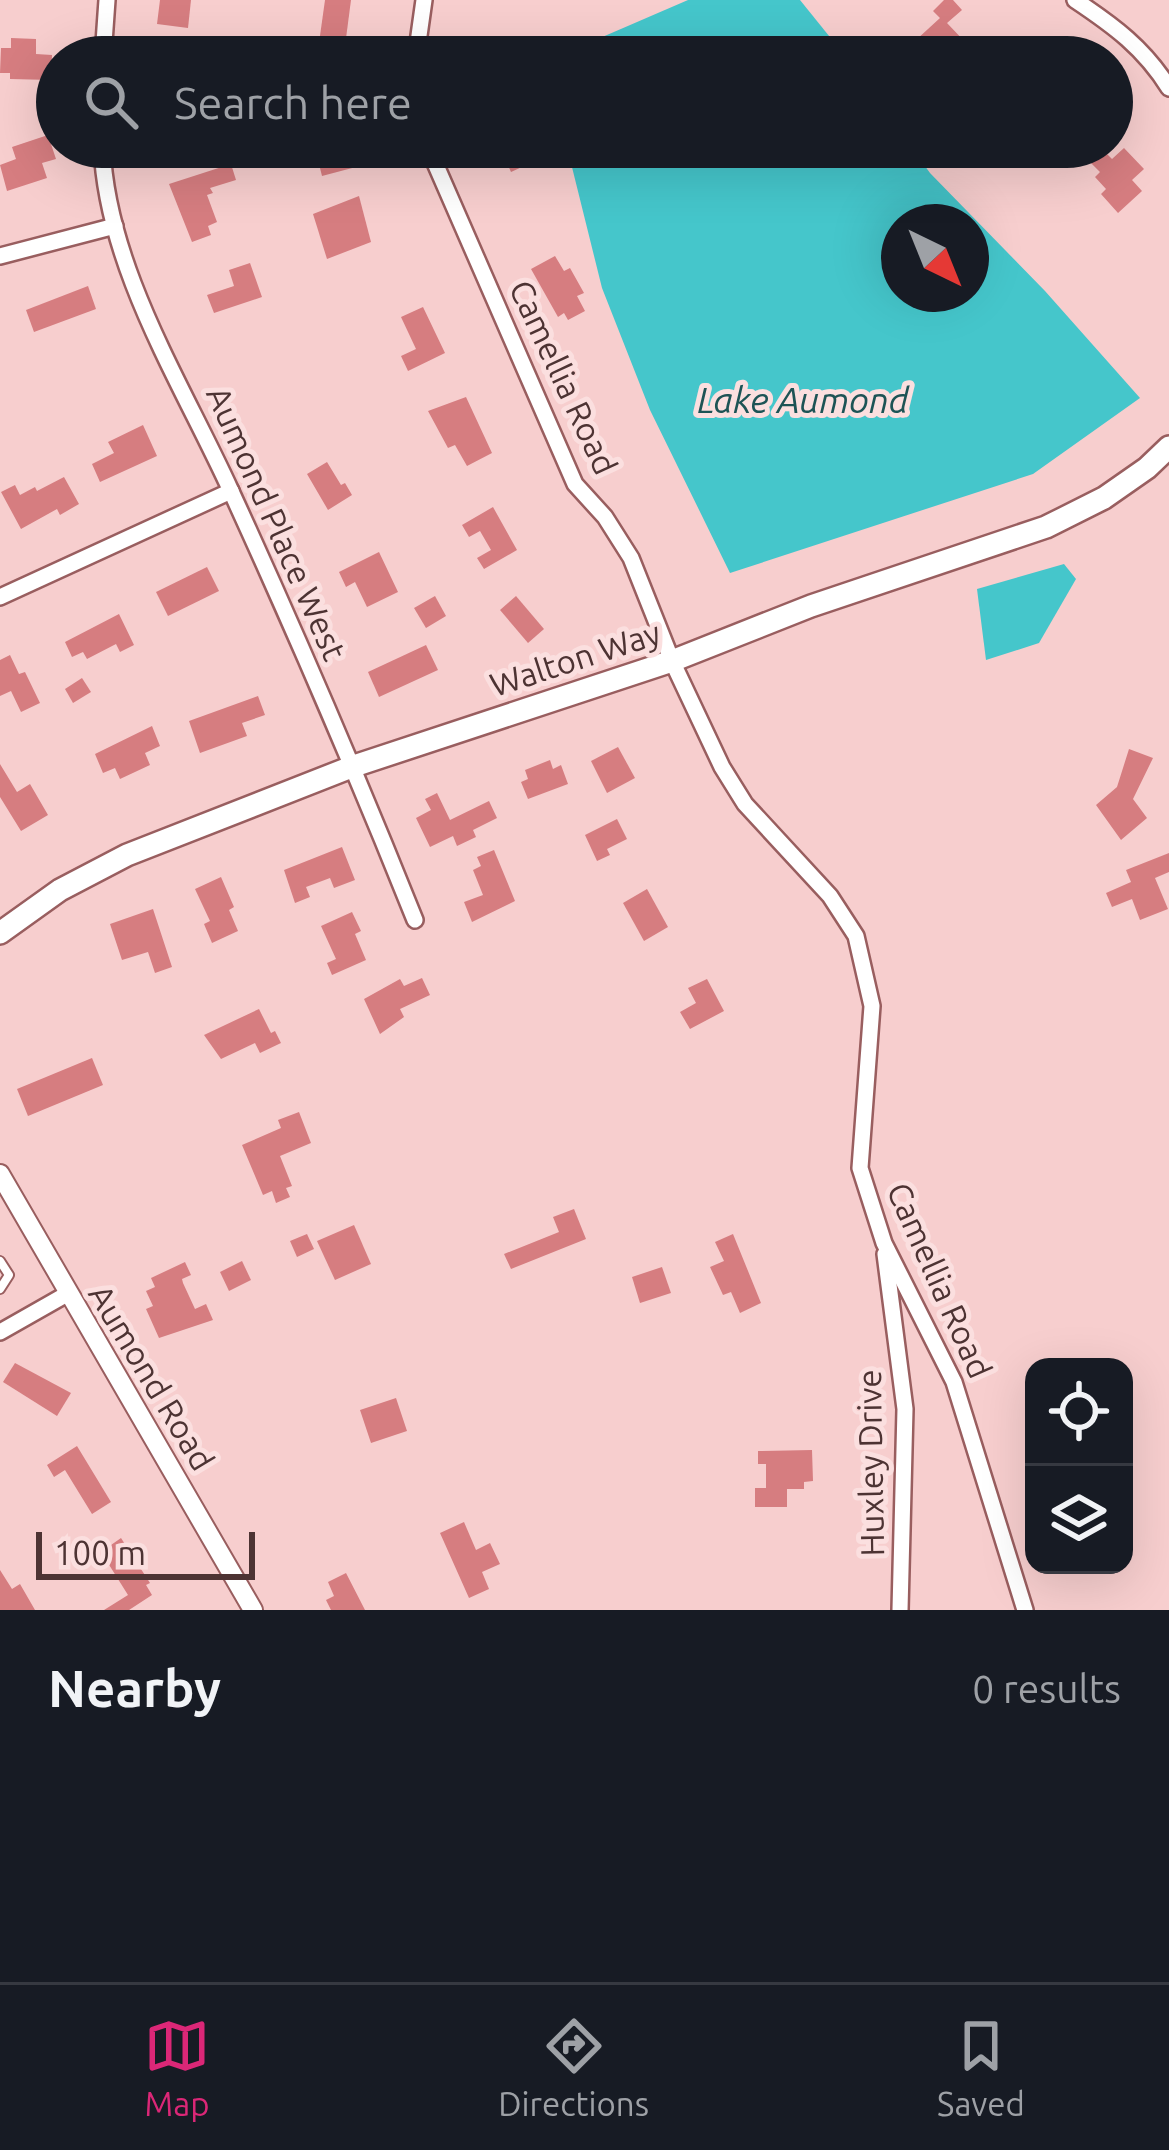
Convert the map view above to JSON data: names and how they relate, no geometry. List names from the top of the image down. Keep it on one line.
{"streets":{"main road":["Walton Way"],"street":["Camellia Road","Aumond Place West","Aumond Road","Huxley Drive"]},"crossings":[["Camellia Road","Walton Way"],["Camellia Road","Huxley Drive"],["Aumond Place West","Walton Way"]],"water":["Lake Aumond"],"scale_bar":"100 m","north":"bottom right","page":{"search":"Search here","scale":"100 m","heading":["Nearby","0 results"],"nav":["Map","Directions","Saved"]}}
